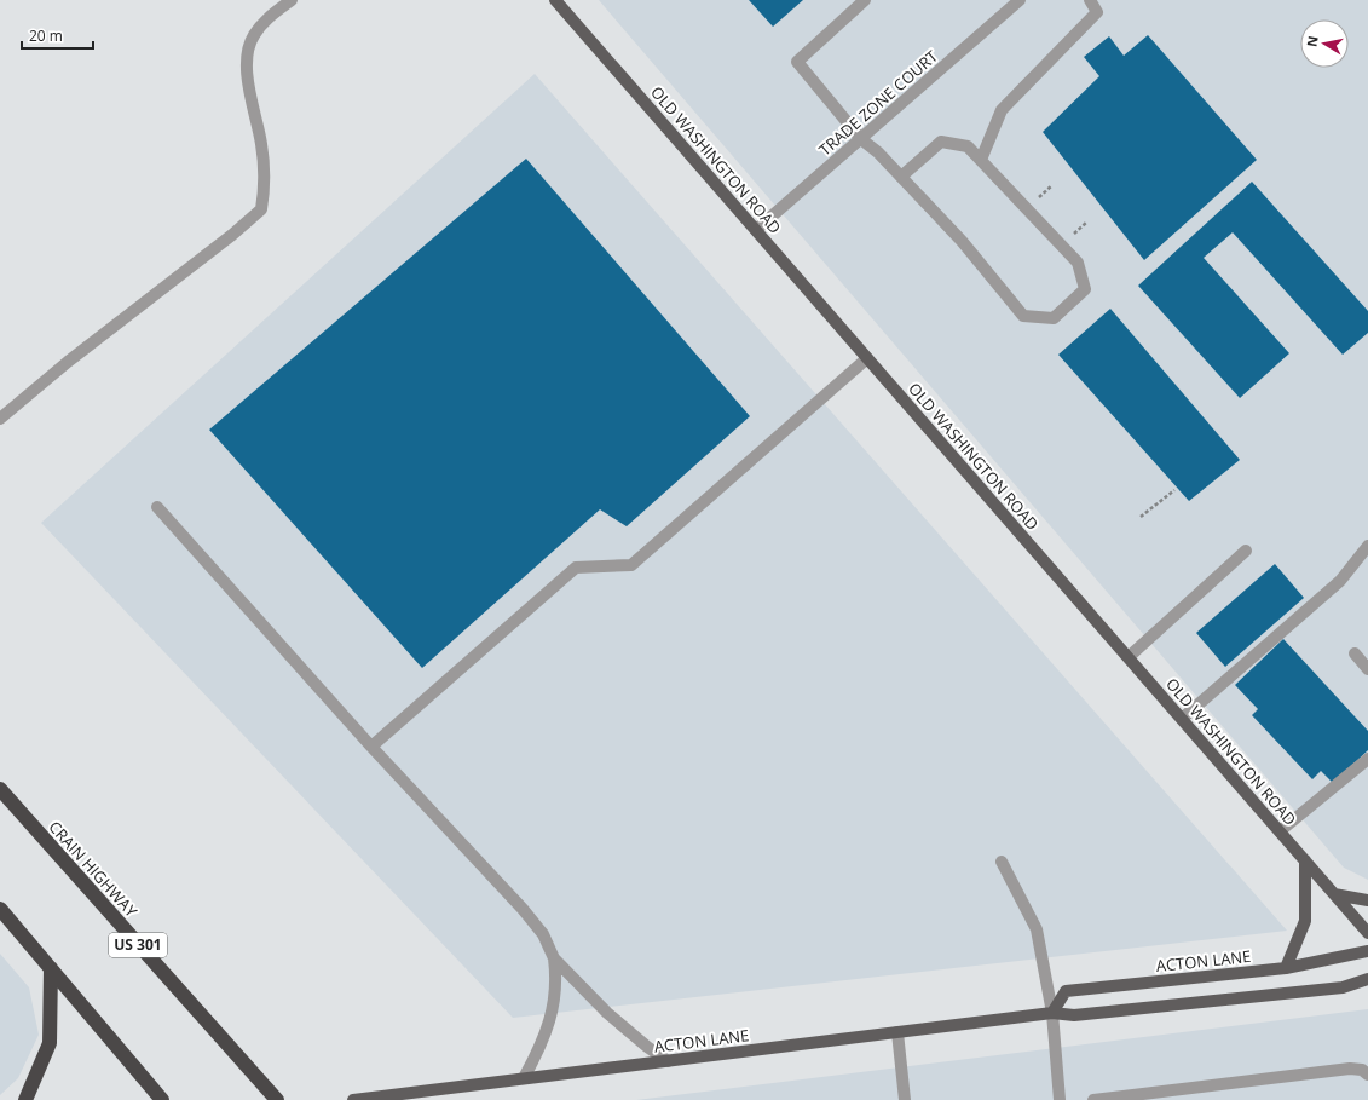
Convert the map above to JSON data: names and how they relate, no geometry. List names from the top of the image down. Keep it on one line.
{"streets":{"highway":["CRAIN HIGHWAY","US 301"],"main road":["OLD WASHINGTON ROAD","ACTON LANE"],"lane":["TRADE ZONE COURT"]},"crossings":[["TRADE ZONE COURT","OLD WASHINGTON ROAD"]],"scale_bar":"20 m","north":"left"}
